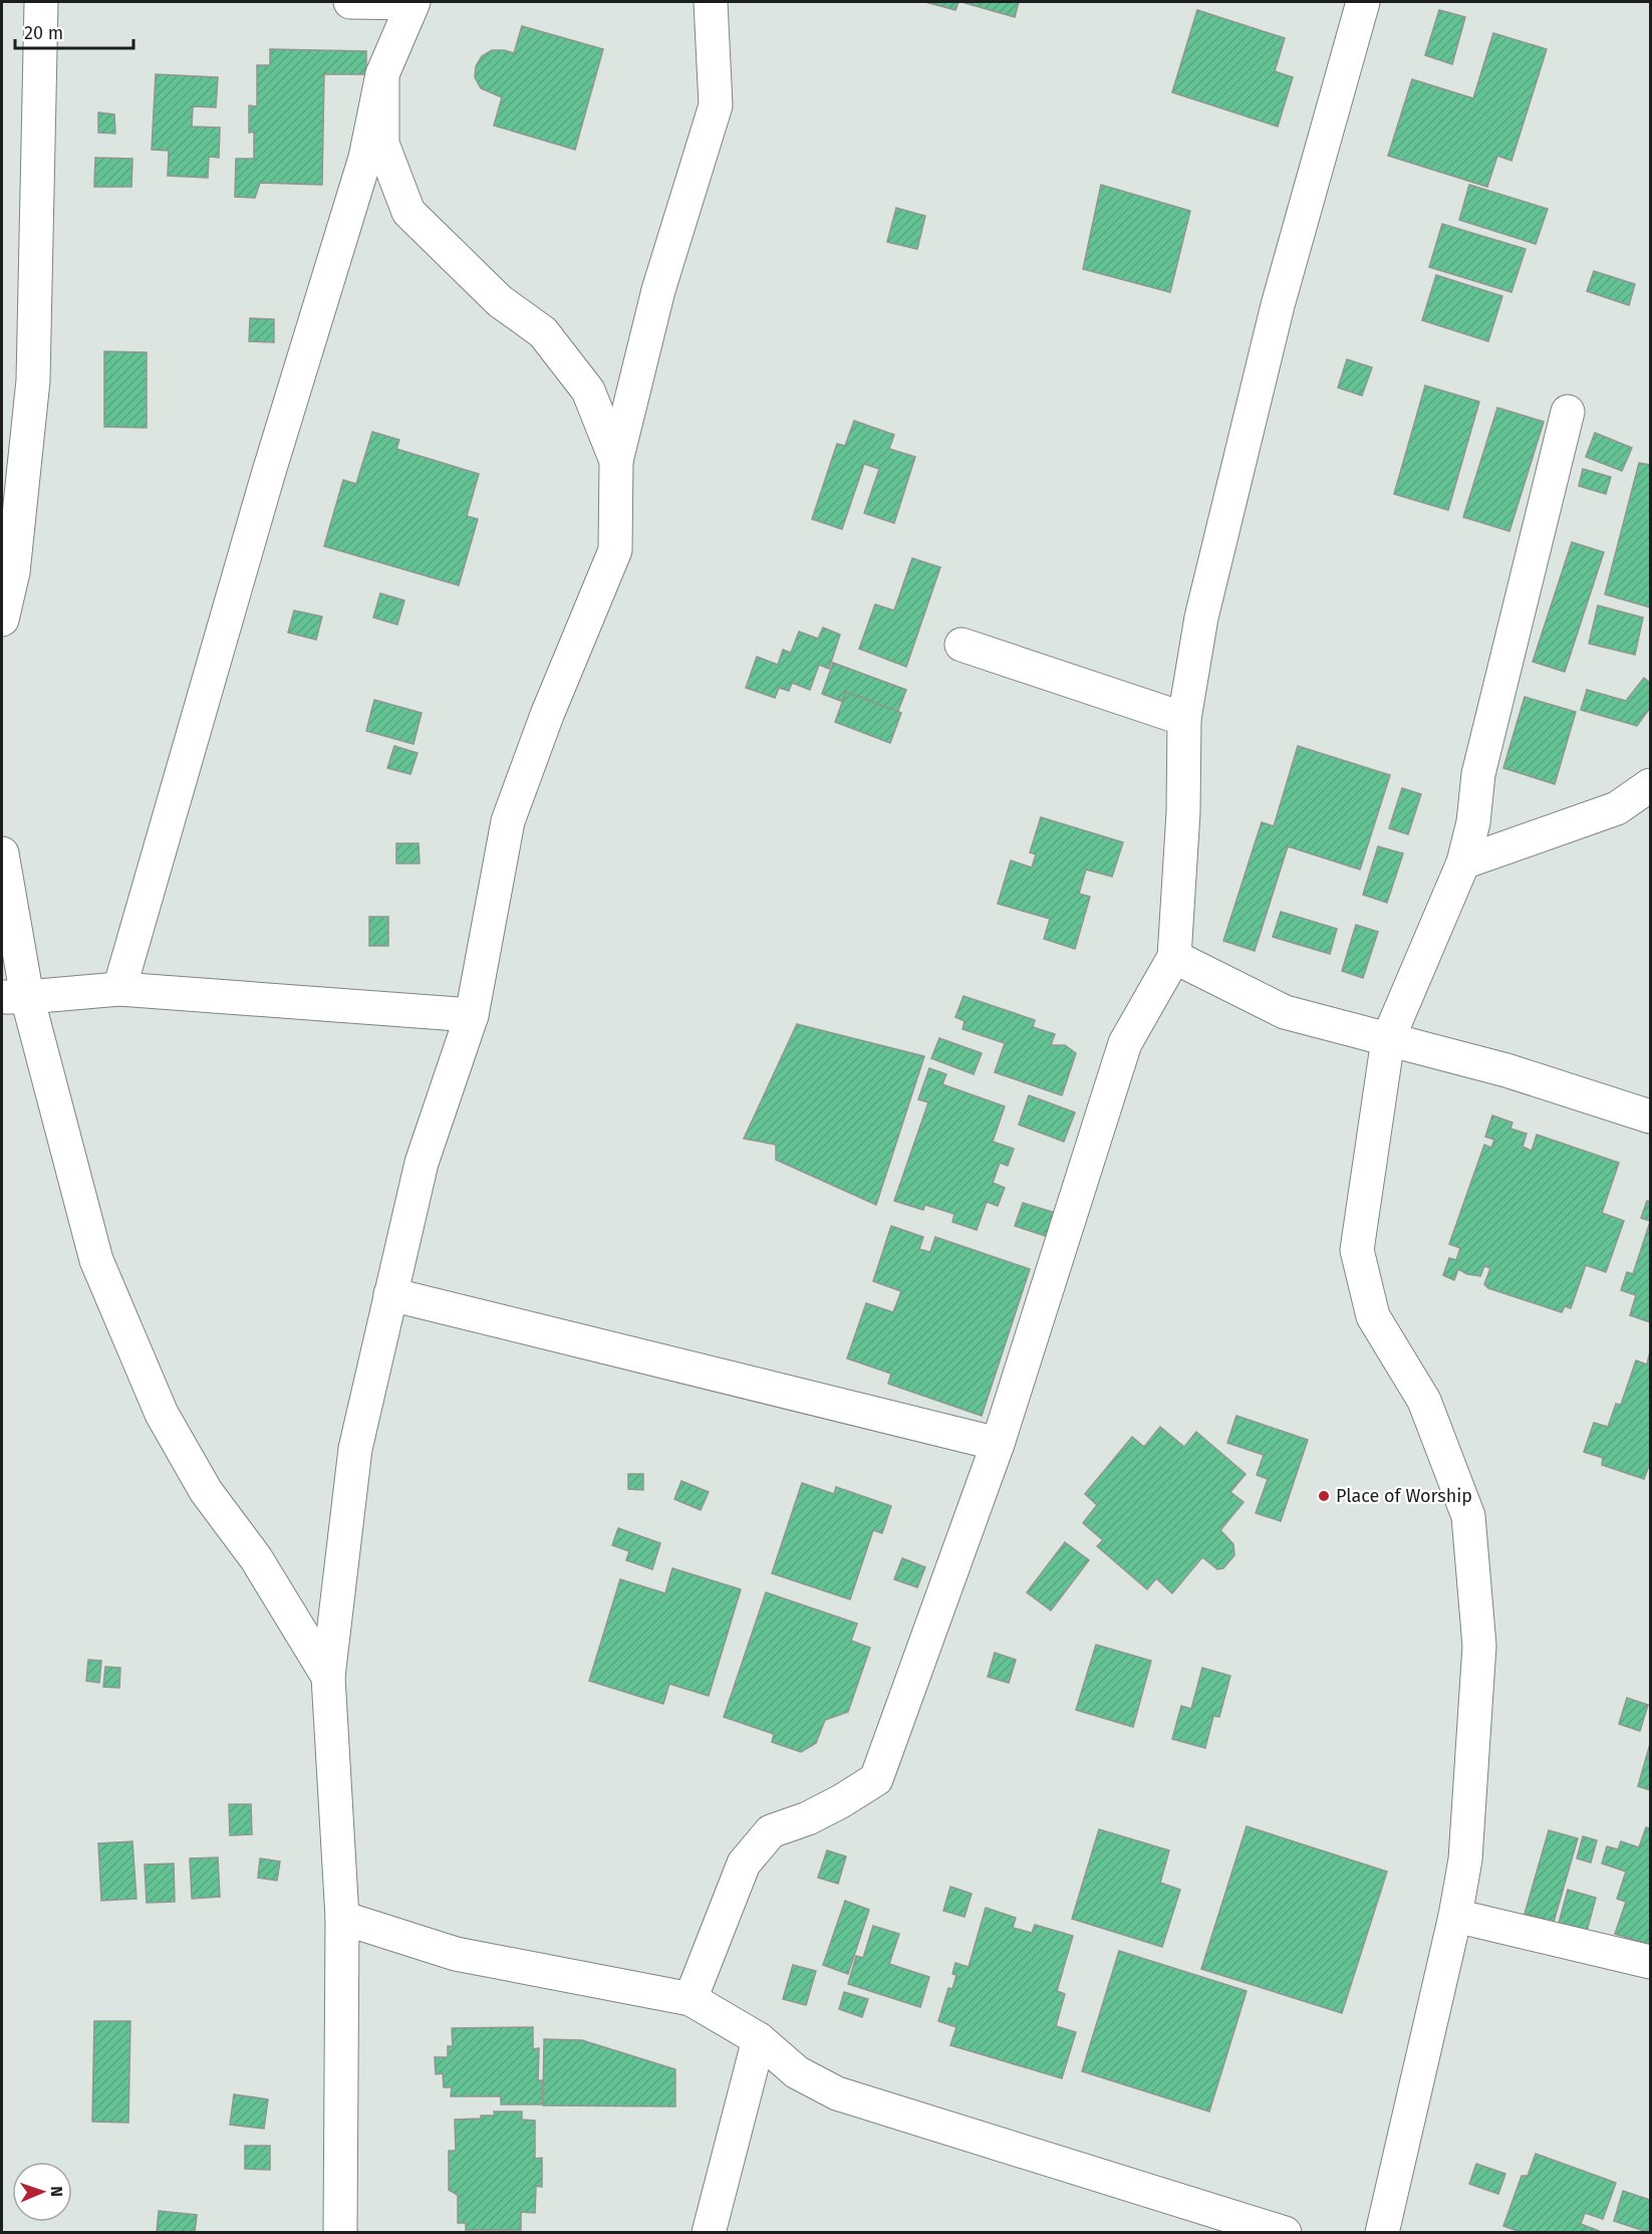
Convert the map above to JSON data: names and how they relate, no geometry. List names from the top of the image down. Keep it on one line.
{"places":["Place of Worship"],"scale_bar":"20 m","north":"right"}
